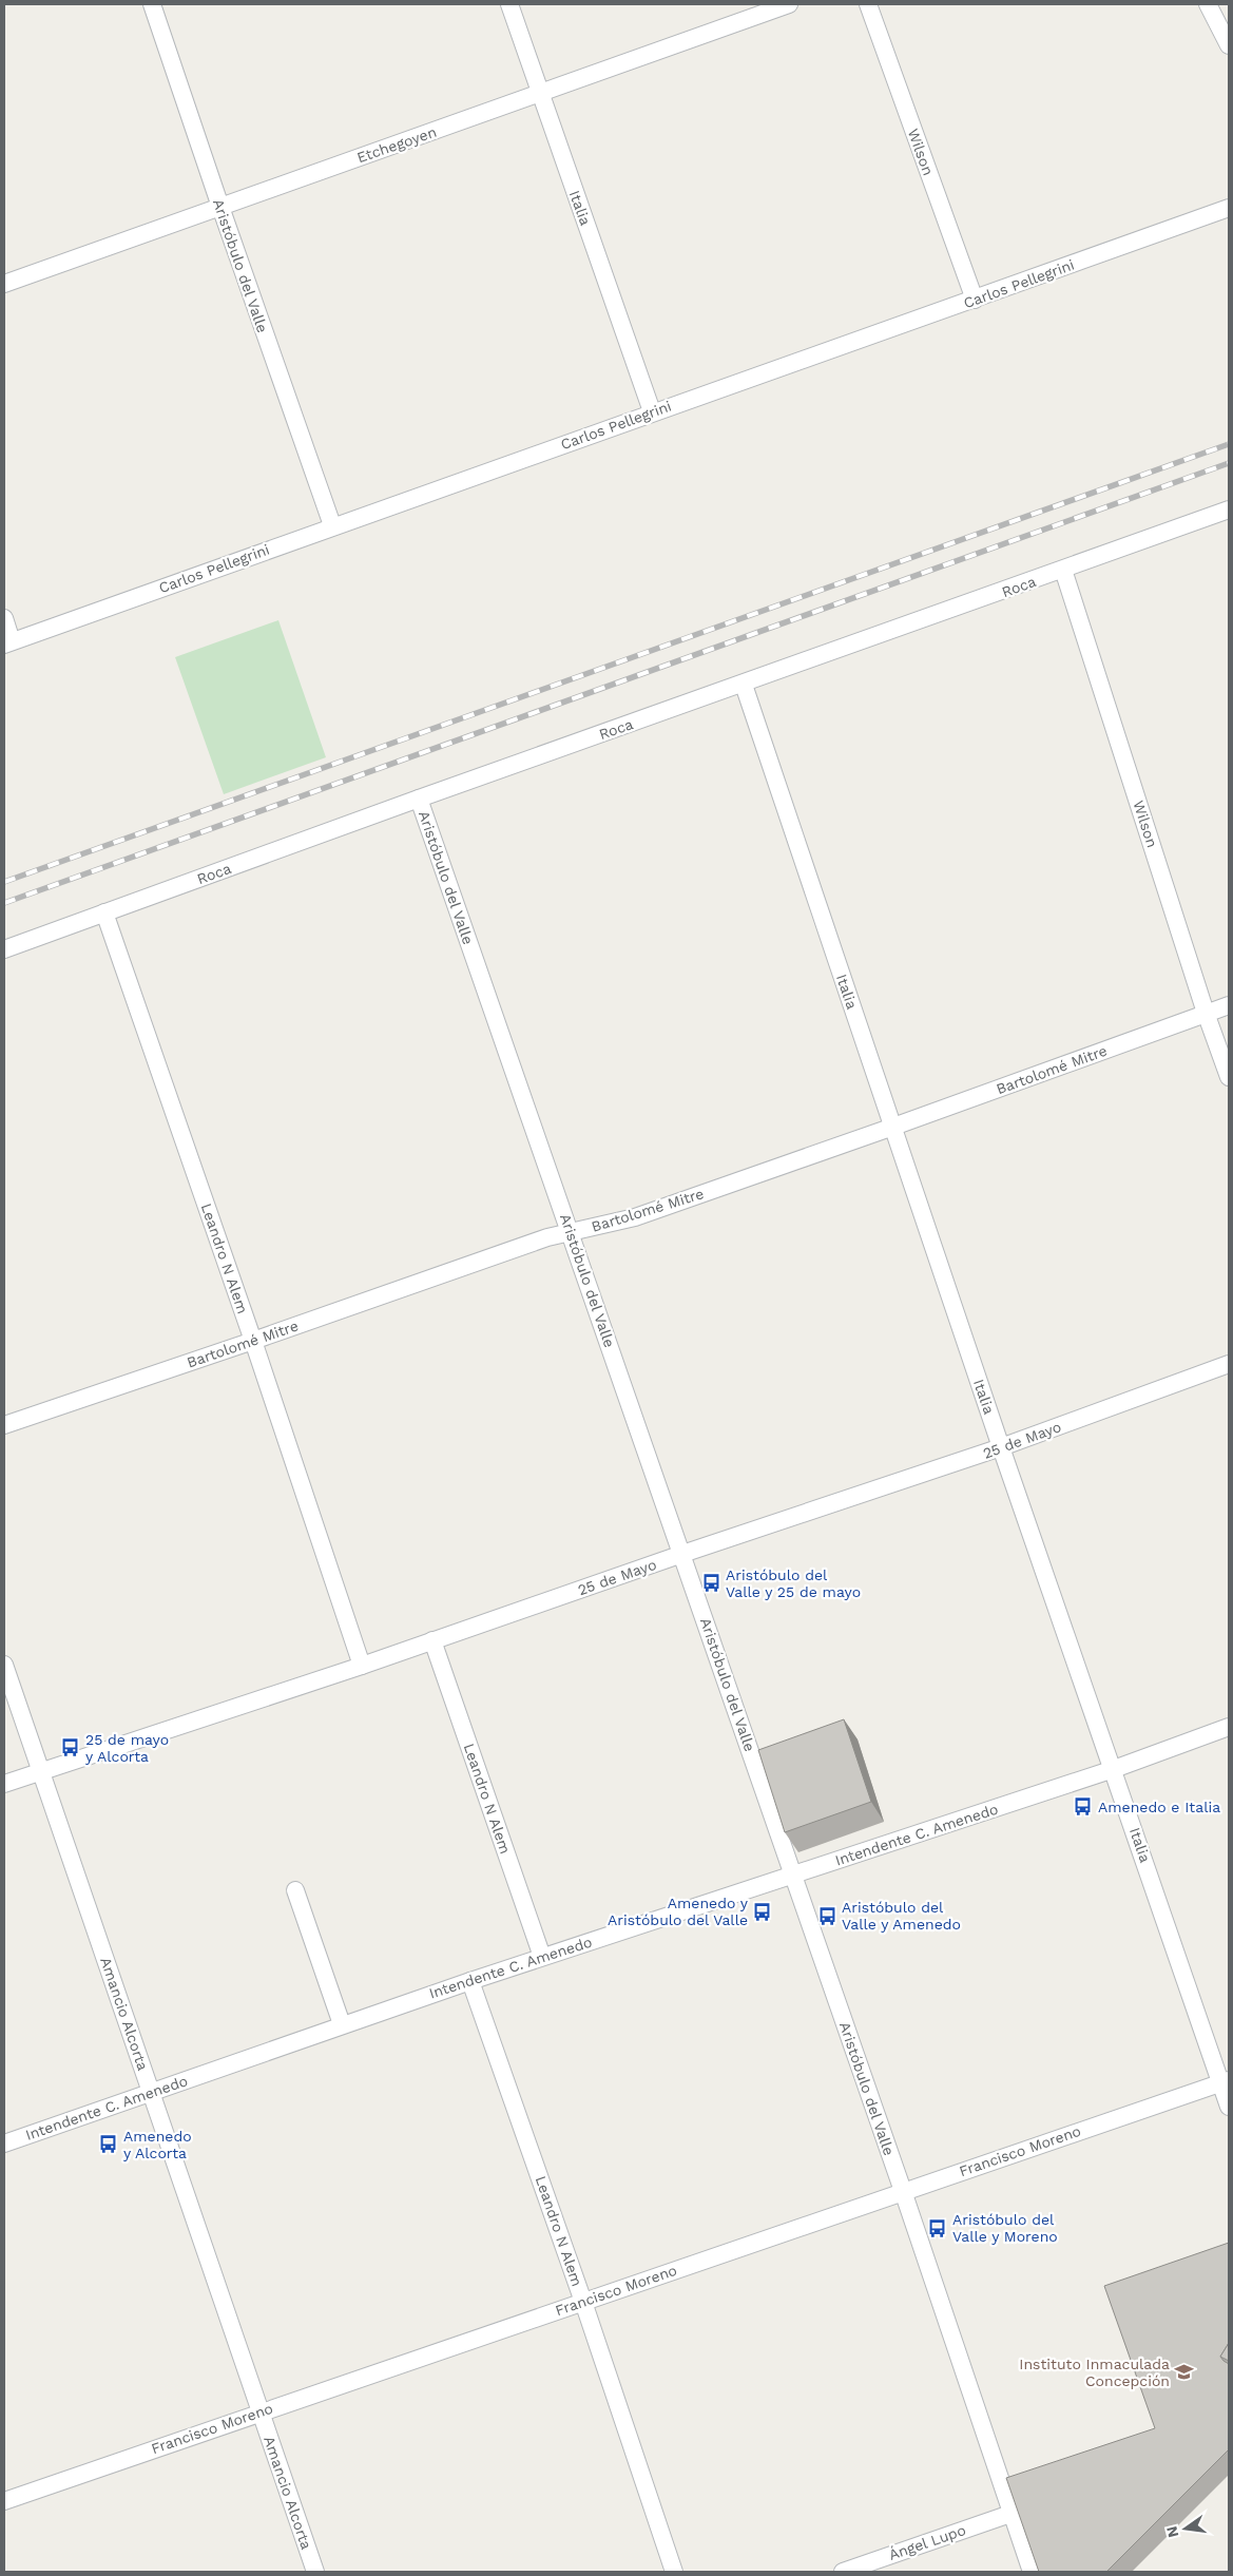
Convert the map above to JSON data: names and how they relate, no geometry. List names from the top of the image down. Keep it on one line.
{"streets":{"street":["Etchegoyen","Wilson","Italia","Aristóbulo del Valle","Carlos Pellegrini","Roca","Bartolomé Mitre","Leandro N Alem","25 de Mayo","Intendente C. Amenedo","Amancio Alcorta","Francisco Moreno","Ángel Lupo"]},"crossings":[["Etchegoyen","Italia"],["Etchegoyen","Aristóbulo del Valle"],["Wilson","Carlos Pellegrini"],["Wilson","Roca"],["Wilson","Bartolomé Mitre"],["Italia","Carlos Pellegrini"],["Italia","Roca"],["Italia","Bartolomé Mitre"],["Italia","25 de Mayo"],["Italia","Intendente C. Amenedo"],["Italia","Francisco Moreno"],["Aristóbulo del Valle","Carlos Pellegrini"],["Aristóbulo del Valle","Roca"],["Aristóbulo del Valle","Bartolomé Mitre"],["Aristóbulo del Valle","25 de Mayo"],["Aristóbulo del Valle","Intendente C. Amenedo"],["Aristóbulo del Valle","Francisco Moreno"],["Aristóbulo del Valle","Ángel Lupo"],["Roca","Leandro N Alem"],["Bartolomé Mitre","Leandro N Alem"],["Leandro N Alem","25 de Mayo"],["Leandro N Alem","Intendente C. Amenedo"],["Leandro N Alem","Francisco Moreno"],["25 de Mayo","Amancio Alcorta"],["Intendente C. Amenedo","Amancio Alcorta"],["Amancio Alcorta","Francisco Moreno"]],"places":{"bus stop":["Aristóbulo del Valle y 25 de mayo","25 de mayo y Alcorta","Amenedo e Italia","Amenedo y Aristóbulo del Valle","Aristóbulo del Valle y Amenedo","Amenedo y Alcorta","Aristóbulo del Valle y Moreno"],"school or university":["Instituto Inmaculada Concepción"]},"north":"left"}
